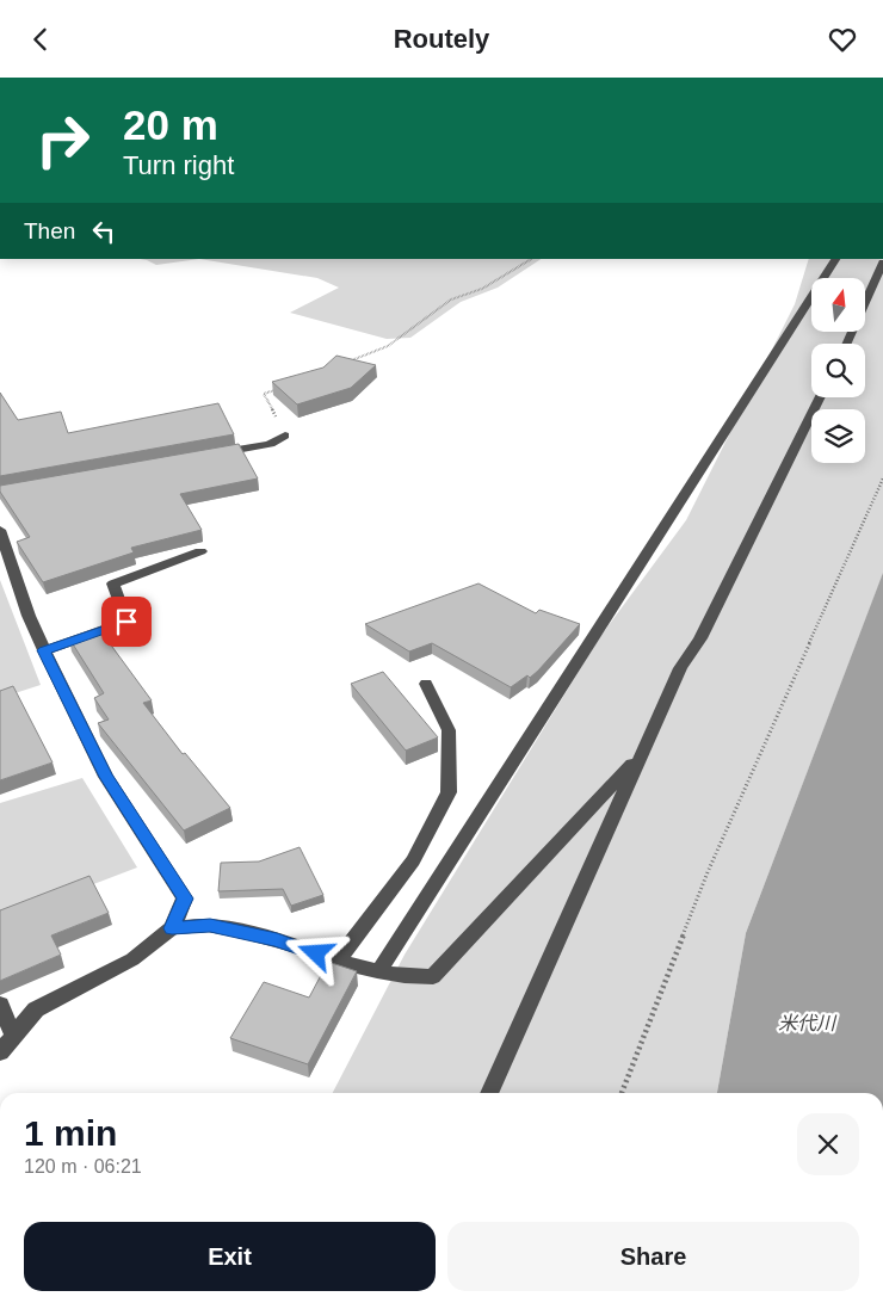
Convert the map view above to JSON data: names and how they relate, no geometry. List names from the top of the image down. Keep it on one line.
{"water":["米代川"],"north":"top","page":{"header":"Routely","turn":["20 m","Turn right"],"then":"Then","heading":["1 min","120 m · 06:21"],"buttons":["Exit","Share"]}}
